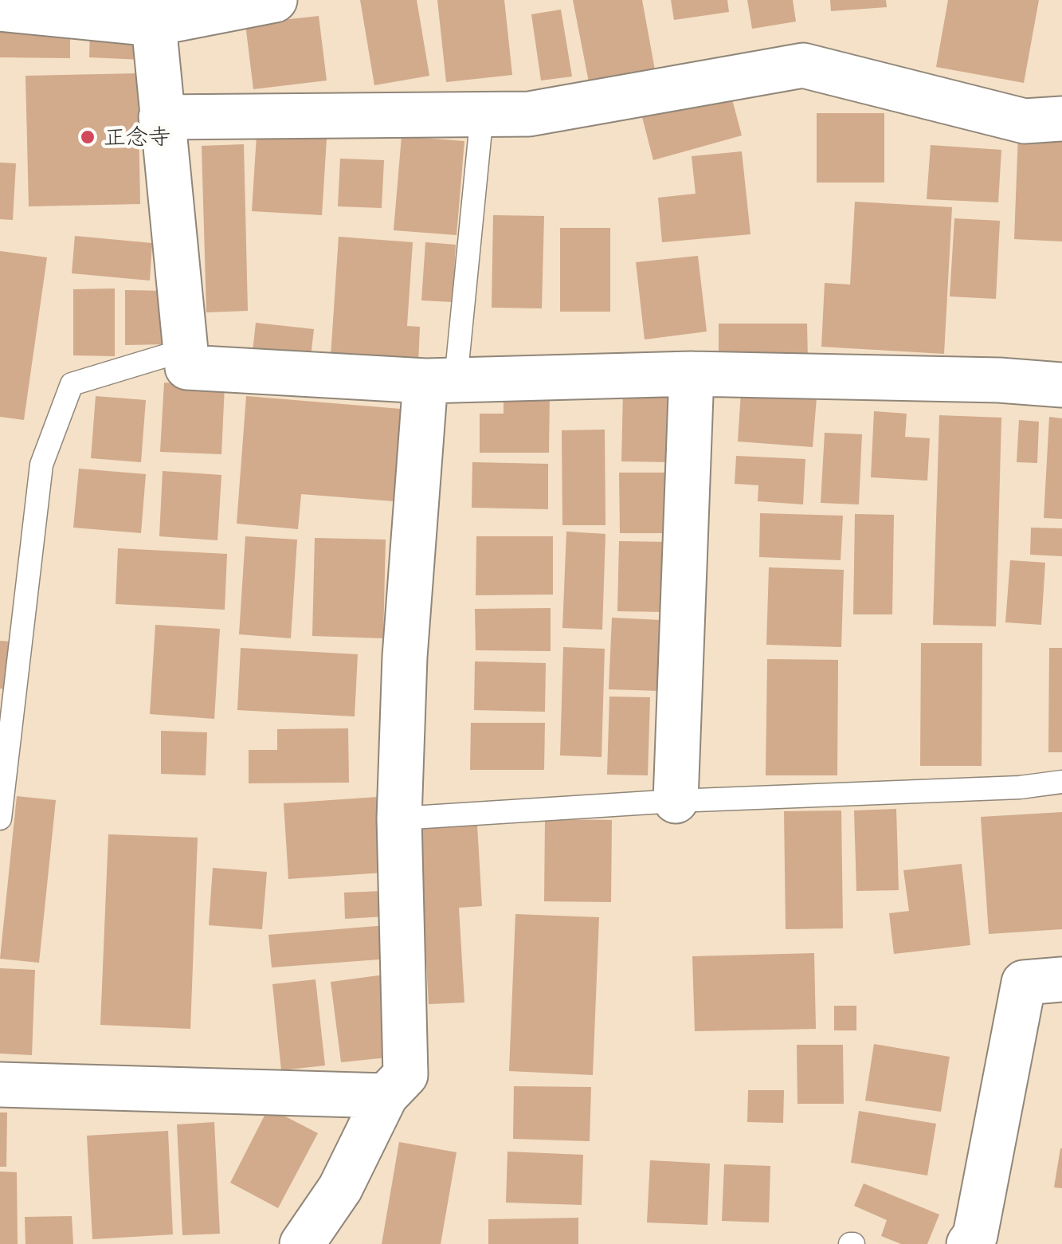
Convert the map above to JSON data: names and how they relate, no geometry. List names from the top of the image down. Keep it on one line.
{"places":["正念寺"]}
